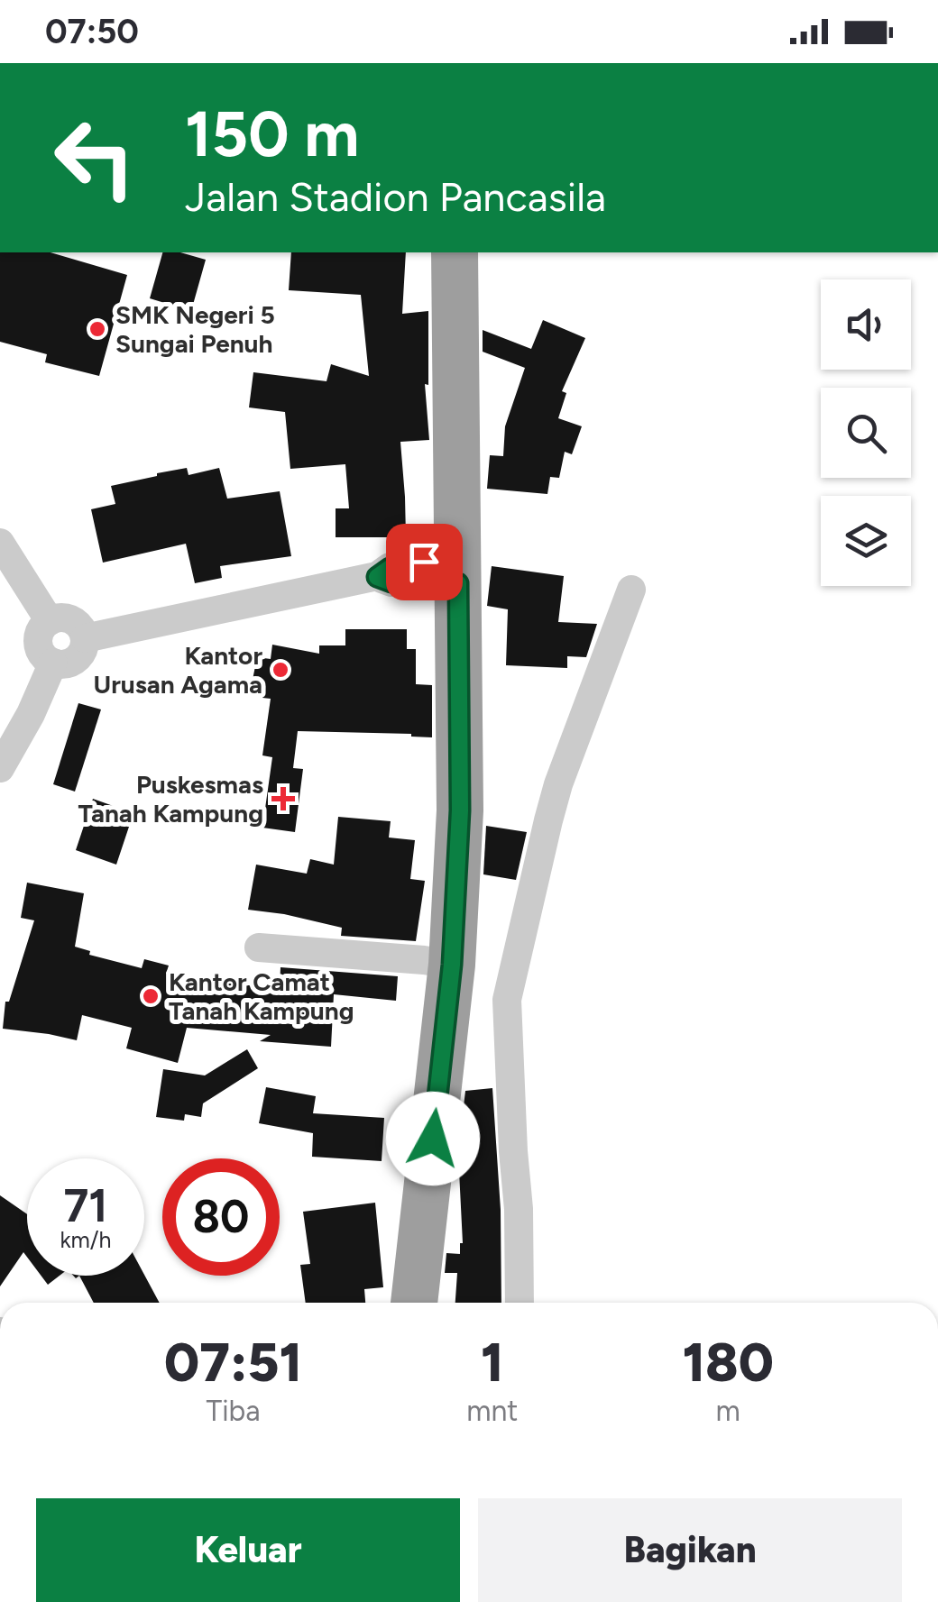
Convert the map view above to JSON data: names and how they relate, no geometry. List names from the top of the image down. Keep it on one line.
{"places":{"other":["SMK Negeri 5 Sungai Penuh","Kantor Urusan Agama","Kantor Camat Tanah Kampung"],"health":["Puskesmas Tanah Kampung"]},"page":{"status":"07:50","turn":["150 m","Jalan Stadion Pancasila"],"speed":"71 km/h","limit":"80","eta":["07:51","Tiba","1","mnt","180","m"],"buttons":["Keluar","Bagikan"]}}
